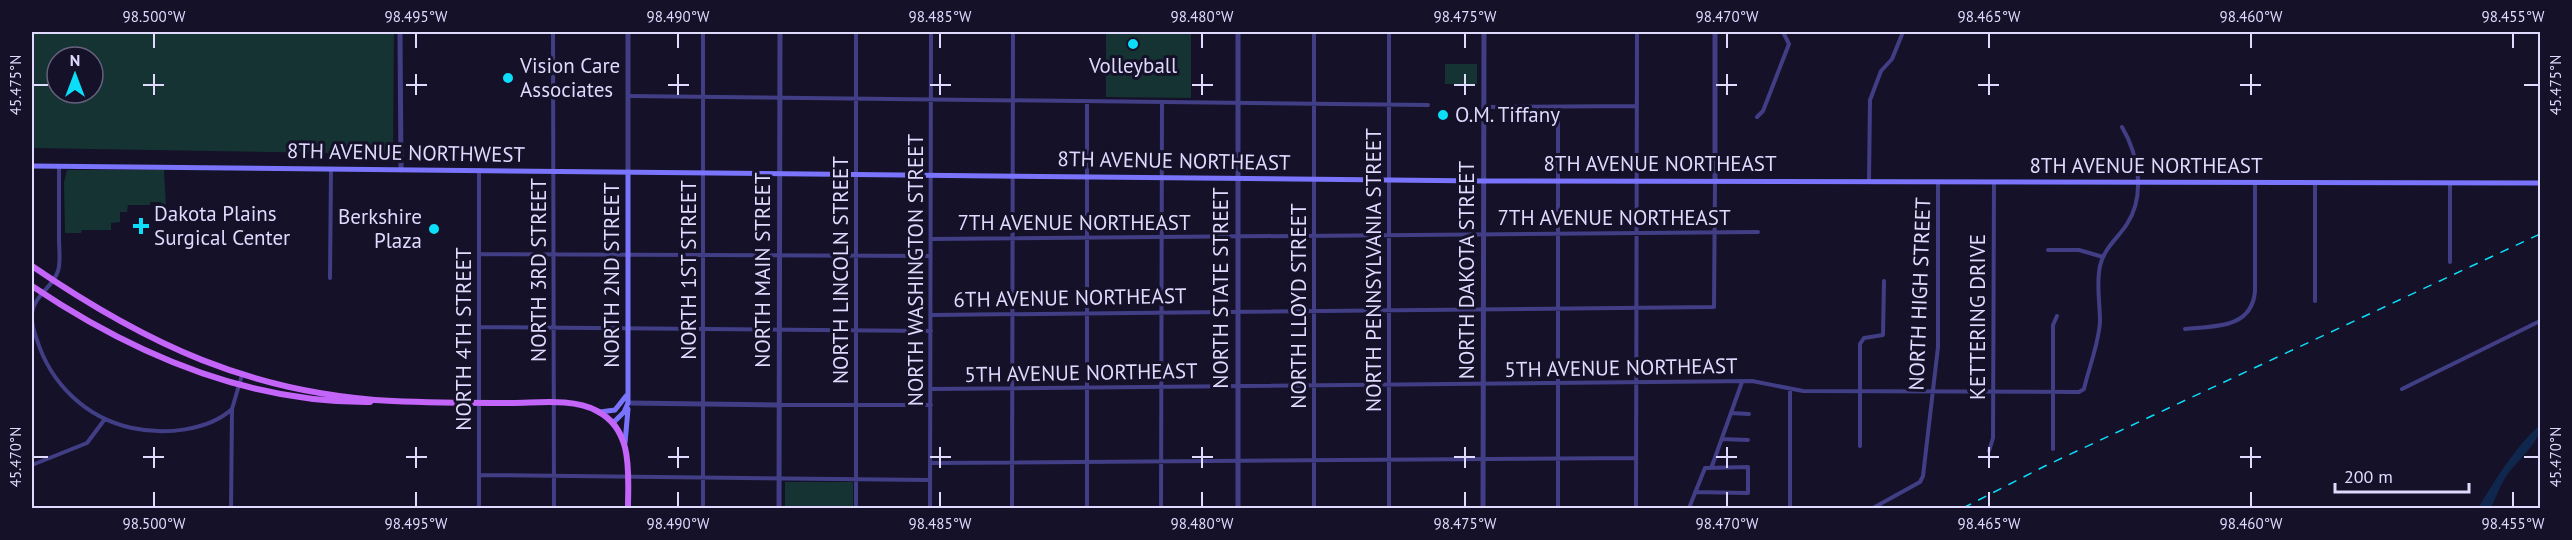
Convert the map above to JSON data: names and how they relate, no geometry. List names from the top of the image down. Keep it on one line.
{"streets":{"main road":["8TH AVENUE NORTHWEST","8TH AVENUE NORTHEAST","NORTH 2ND STREET"],"street":["7TH AVENUE NORTHEAST","NORTH 3RD STREET","NORTH 1ST STREET","NORTH MAIN STREET","NORTH LINCOLN STREET","NORTH WASHINGTON STREET","NORTH PENNSYLVANIA STREET","NORTH DAKOTA STREET","NORTH STATE STREET","NORTH HIGH STREET","6TH AVENUE NORTHEAST","NORTH LLOYD STREET","KETTERING DRIVE","NORTH 4TH STREET","5TH AVENUE NORTHEAST"]},"crossings":[["8TH AVENUE NORTHWEST","8TH AVENUE NORTHEAST"],["8TH AVENUE NORTHWEST","NORTH 3RD STREET"],["8TH AVENUE NORTHWEST","NORTH 1ST STREET"],["8TH AVENUE NORTHWEST","NORTH MAIN STREET"],["8TH AVENUE NORTHWEST","NORTH 2ND STREET"],["8TH AVENUE NORTHWEST","NORTH 4TH STREET"],["8TH AVENUE NORTHEAST","NORTH MAIN STREET"],["8TH AVENUE NORTHEAST","NORTH LINCOLN STREET"],["8TH AVENUE NORTHEAST","NORTH WASHINGTON STREET"],["8TH AVENUE NORTHEAST","NORTH PENNSYLVANIA STREET"],["8TH AVENUE NORTHEAST","NORTH DAKOTA STREET"],["8TH AVENUE NORTHEAST","NORTH STATE STREET"],["8TH AVENUE NORTHEAST","NORTH HIGH STREET"],["8TH AVENUE NORTHEAST","NORTH LLOYD STREET"],["8TH AVENUE NORTHEAST","KETTERING DRIVE"],["7TH AVENUE NORTHEAST","NORTH WASHINGTON STREET"],["7TH AVENUE NORTHEAST","NORTH PENNSYLVANIA STREET"],["7TH AVENUE NORTHEAST","NORTH DAKOTA STREET"],["7TH AVENUE NORTHEAST","NORTH STATE STREET"],["7TH AVENUE NORTHEAST","6TH AVENUE NORTHEAST"],["7TH AVENUE NORTHEAST","NORTH LLOYD STREET"],["NORTH 3RD STREET","6TH AVENUE NORTHEAST"],["NORTH 1ST STREET","6TH AVENUE NORTHEAST"],["NORTH MAIN STREET","6TH AVENUE NORTHEAST"],["NORTH LINCOLN STREET","6TH AVENUE NORTHEAST"],["NORTH WASHINGTON STREET","6TH AVENUE NORTHEAST"],["NORTH WASHINGTON STREET","5TH AVENUE NORTHEAST"],["NORTH PENNSYLVANIA STREET","6TH AVENUE NORTHEAST"],["NORTH PENNSYLVANIA STREET","5TH AVENUE NORTHEAST"],["NORTH DAKOTA STREET","6TH AVENUE NORTHEAST"],["NORTH DAKOTA STREET","5TH AVENUE NORTHEAST"],["NORTH 2ND STREET","6TH AVENUE NORTHEAST"],["NORTH STATE STREET","6TH AVENUE NORTHEAST"],["NORTH STATE STREET","5TH AVENUE NORTHEAST"],["NORTH HIGH STREET","5TH AVENUE NORTHEAST"],["6TH AVENUE NORTHEAST","NORTH LLOYD STREET"],["6TH AVENUE NORTHEAST","NORTH 4TH STREET"],["NORTH LLOYD STREET","5TH AVENUE NORTHEAST"],["KETTERING DRIVE","5TH AVENUE NORTHEAST"]],"places":{"other":["Volleyball","Vision Care Associates","O.M. Tiffany","Berkshire Plaza"],"health":["Dakota Plains Surgical Center"]},"scale_bar":"200 m","north":"top","coordinates":["98.500°W","98.495°W","98.490°W","98.485°W","98.480°W","98.475°W","98.470°W","98.465°W","98.460°W","98.455°W","45.475°N","45.470°N"]}
